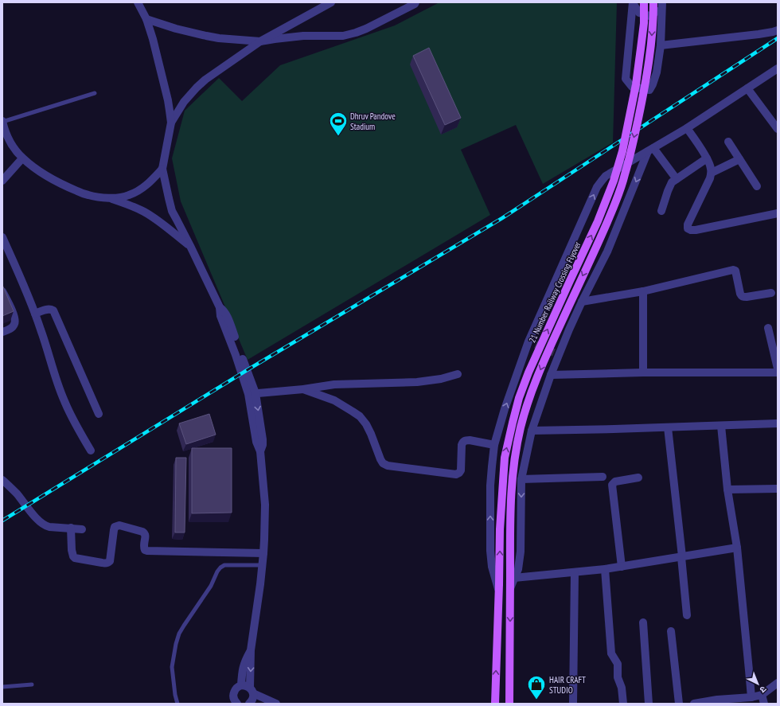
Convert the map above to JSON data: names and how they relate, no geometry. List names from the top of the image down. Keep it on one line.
{"streets":{"main road":["21 Number Railway Crossing Flyover"]},"places":{"sports":["Dhruv Pandove Stadium"],"shop":["HAIR CRAFT STUDIO"]},"north":"bottom right"}
